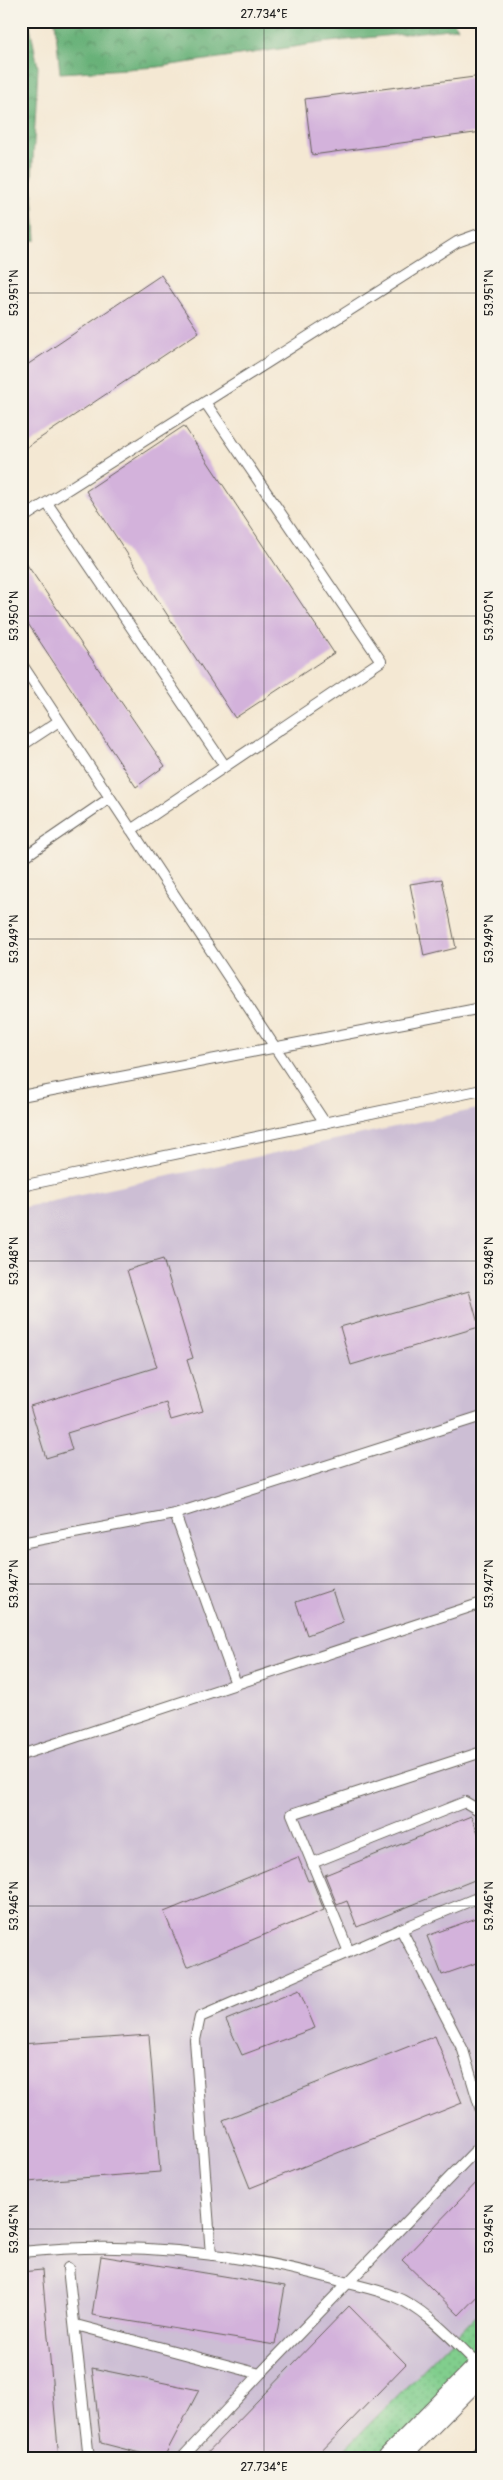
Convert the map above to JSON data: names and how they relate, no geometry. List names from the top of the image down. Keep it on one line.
{"coordinates":["27.734°E","53.951°N","53.950°N","53.949°N","53.948°N","53.947°N","53.946°N","53.945°N"]}
